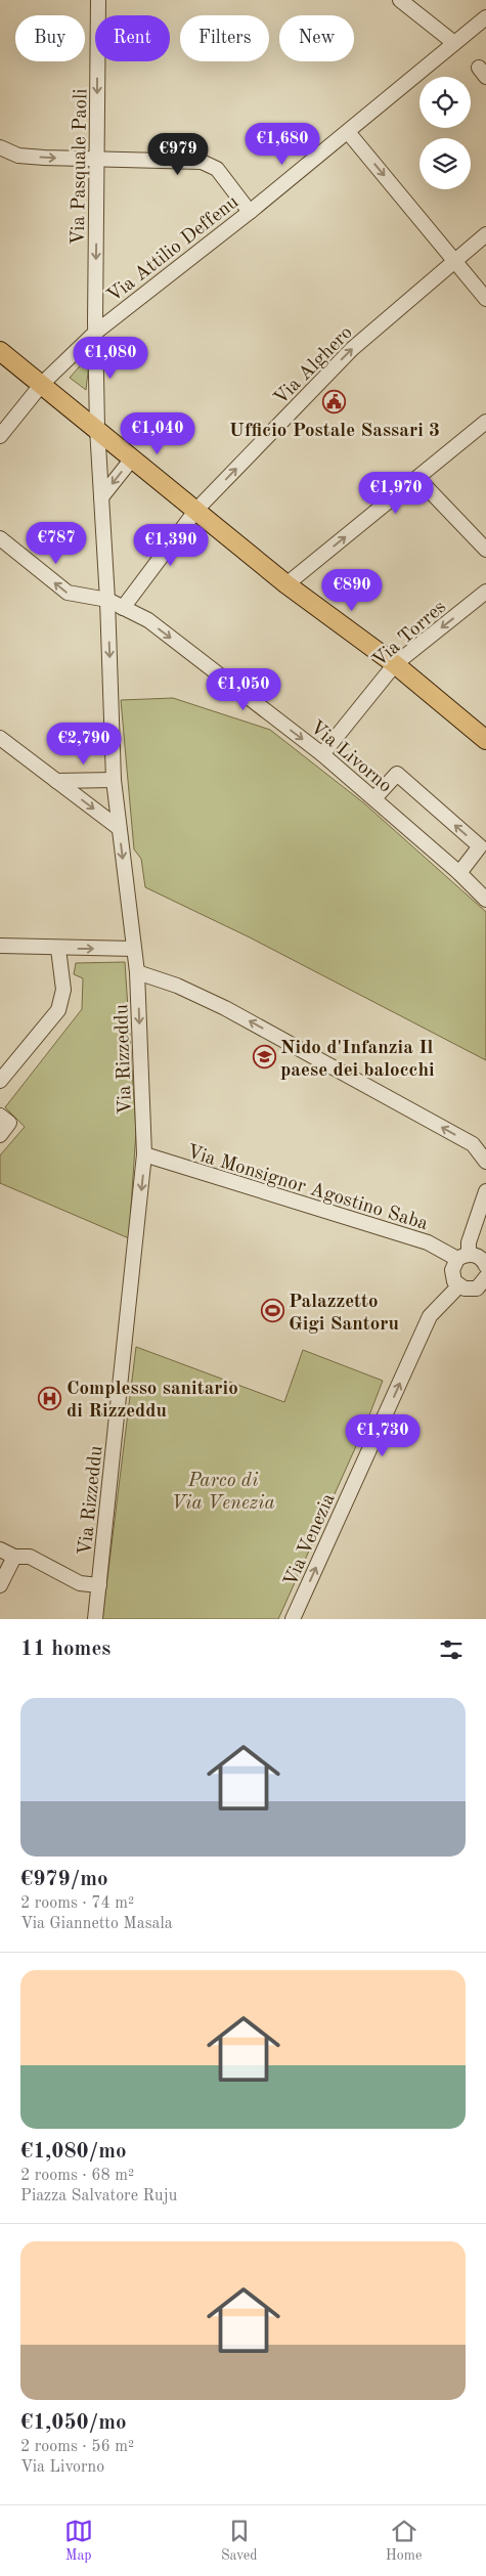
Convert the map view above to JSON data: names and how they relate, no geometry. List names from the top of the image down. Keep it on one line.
{"streets":{"street":["Via Pasquale Paoli","Via Attilio Deffenu","Via Alghero","Via Torres","Via Livorno","Via Rizzeddu","Via Monsignor Agostino Saba","Via Venezia"]},"crossings":[["Via Pasquale Paoli","Via Attilio Deffenu"],["Via Pasquale Paoli","Via Rizzeddu"],["Via Alghero","Via Livorno"],["Via Torres","Via Livorno"],["Via Livorno","Via Rizzeddu"],["Via Rizzeddu","Via Monsignor Agostino Saba"]],"one_way":["Via Pasquale Paoli","Via Alghero","Via Torres","Via Rizzeddu","Via Venezia"],"parks":["Parco di Via Venezia"],"places":{"public building":["Ufficio Postale Sassari 3"],"school or university":["Nido d'Infanzia Il paese dei balocchi"],"sports":["Palazzetto Gigi Santoru"],"hospital":["Complesso sanitario di Rizzeddu"]},"page":{"chip":["Buy","Rent","Filters","New"],"price":["€1,680","€979","€1,080","€1,040","€1,970","€787","€1,390","€890","€1,050","€2,790","€1,730"],"heading":"11 homes","list":[{"name":"€979/mo","note":"2 rooms · 74 m² · Via Giannetto Masala"},{"name":"€1,080/mo","note":"2 rooms · 68 m² · Piazza Salvatore Ruju"},{"name":"€1,050/mo","note":"2 rooms · 56 m² · Via Livorno"}],"tabs":["Map","Saved","Home"]}}
